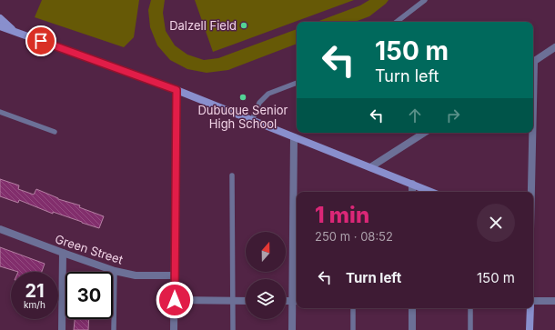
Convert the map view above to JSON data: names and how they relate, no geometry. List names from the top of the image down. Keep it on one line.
{"streets":{"street":["Green Street"]},"places":["Dalzell Field","Dubuque Senior High School"],"north":"top","page":{"turn":["150 m","Turn left"],"heading":["1 min","250 m · 08:52"],"list":[{"name":"Turn left","value":"150 m"}],"speed":"21 km/h","limit":"30"}}
